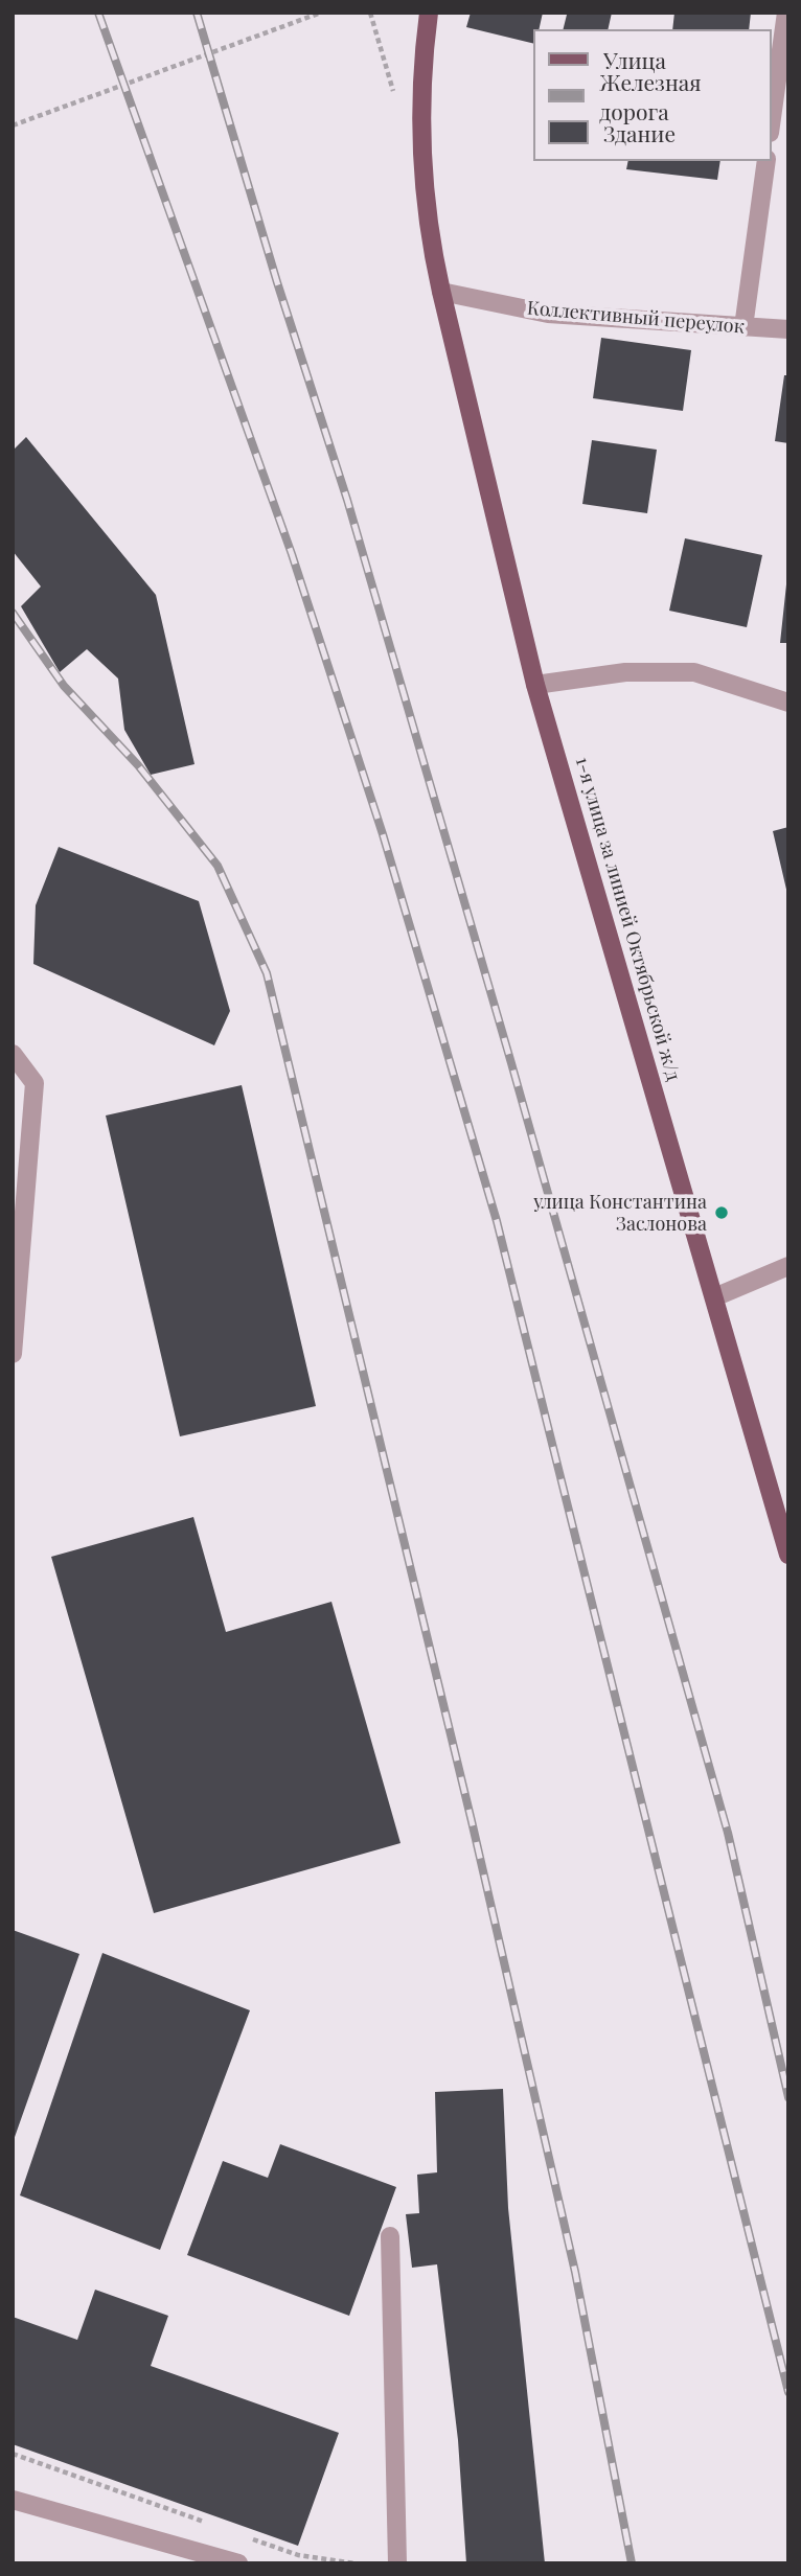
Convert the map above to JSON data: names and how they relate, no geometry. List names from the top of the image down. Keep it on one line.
{"streets":{"main road":["1-я улица за линией Октябрьской ж/д"],"street":["Коллективный переулок"]},"crossings":[["Коллективный переулок","1-я улица за линией Октябрьской ж/д"]],"places":["улица Константина Заслонова"],"legend":["Улица","Железная дорога","Здание"]}
